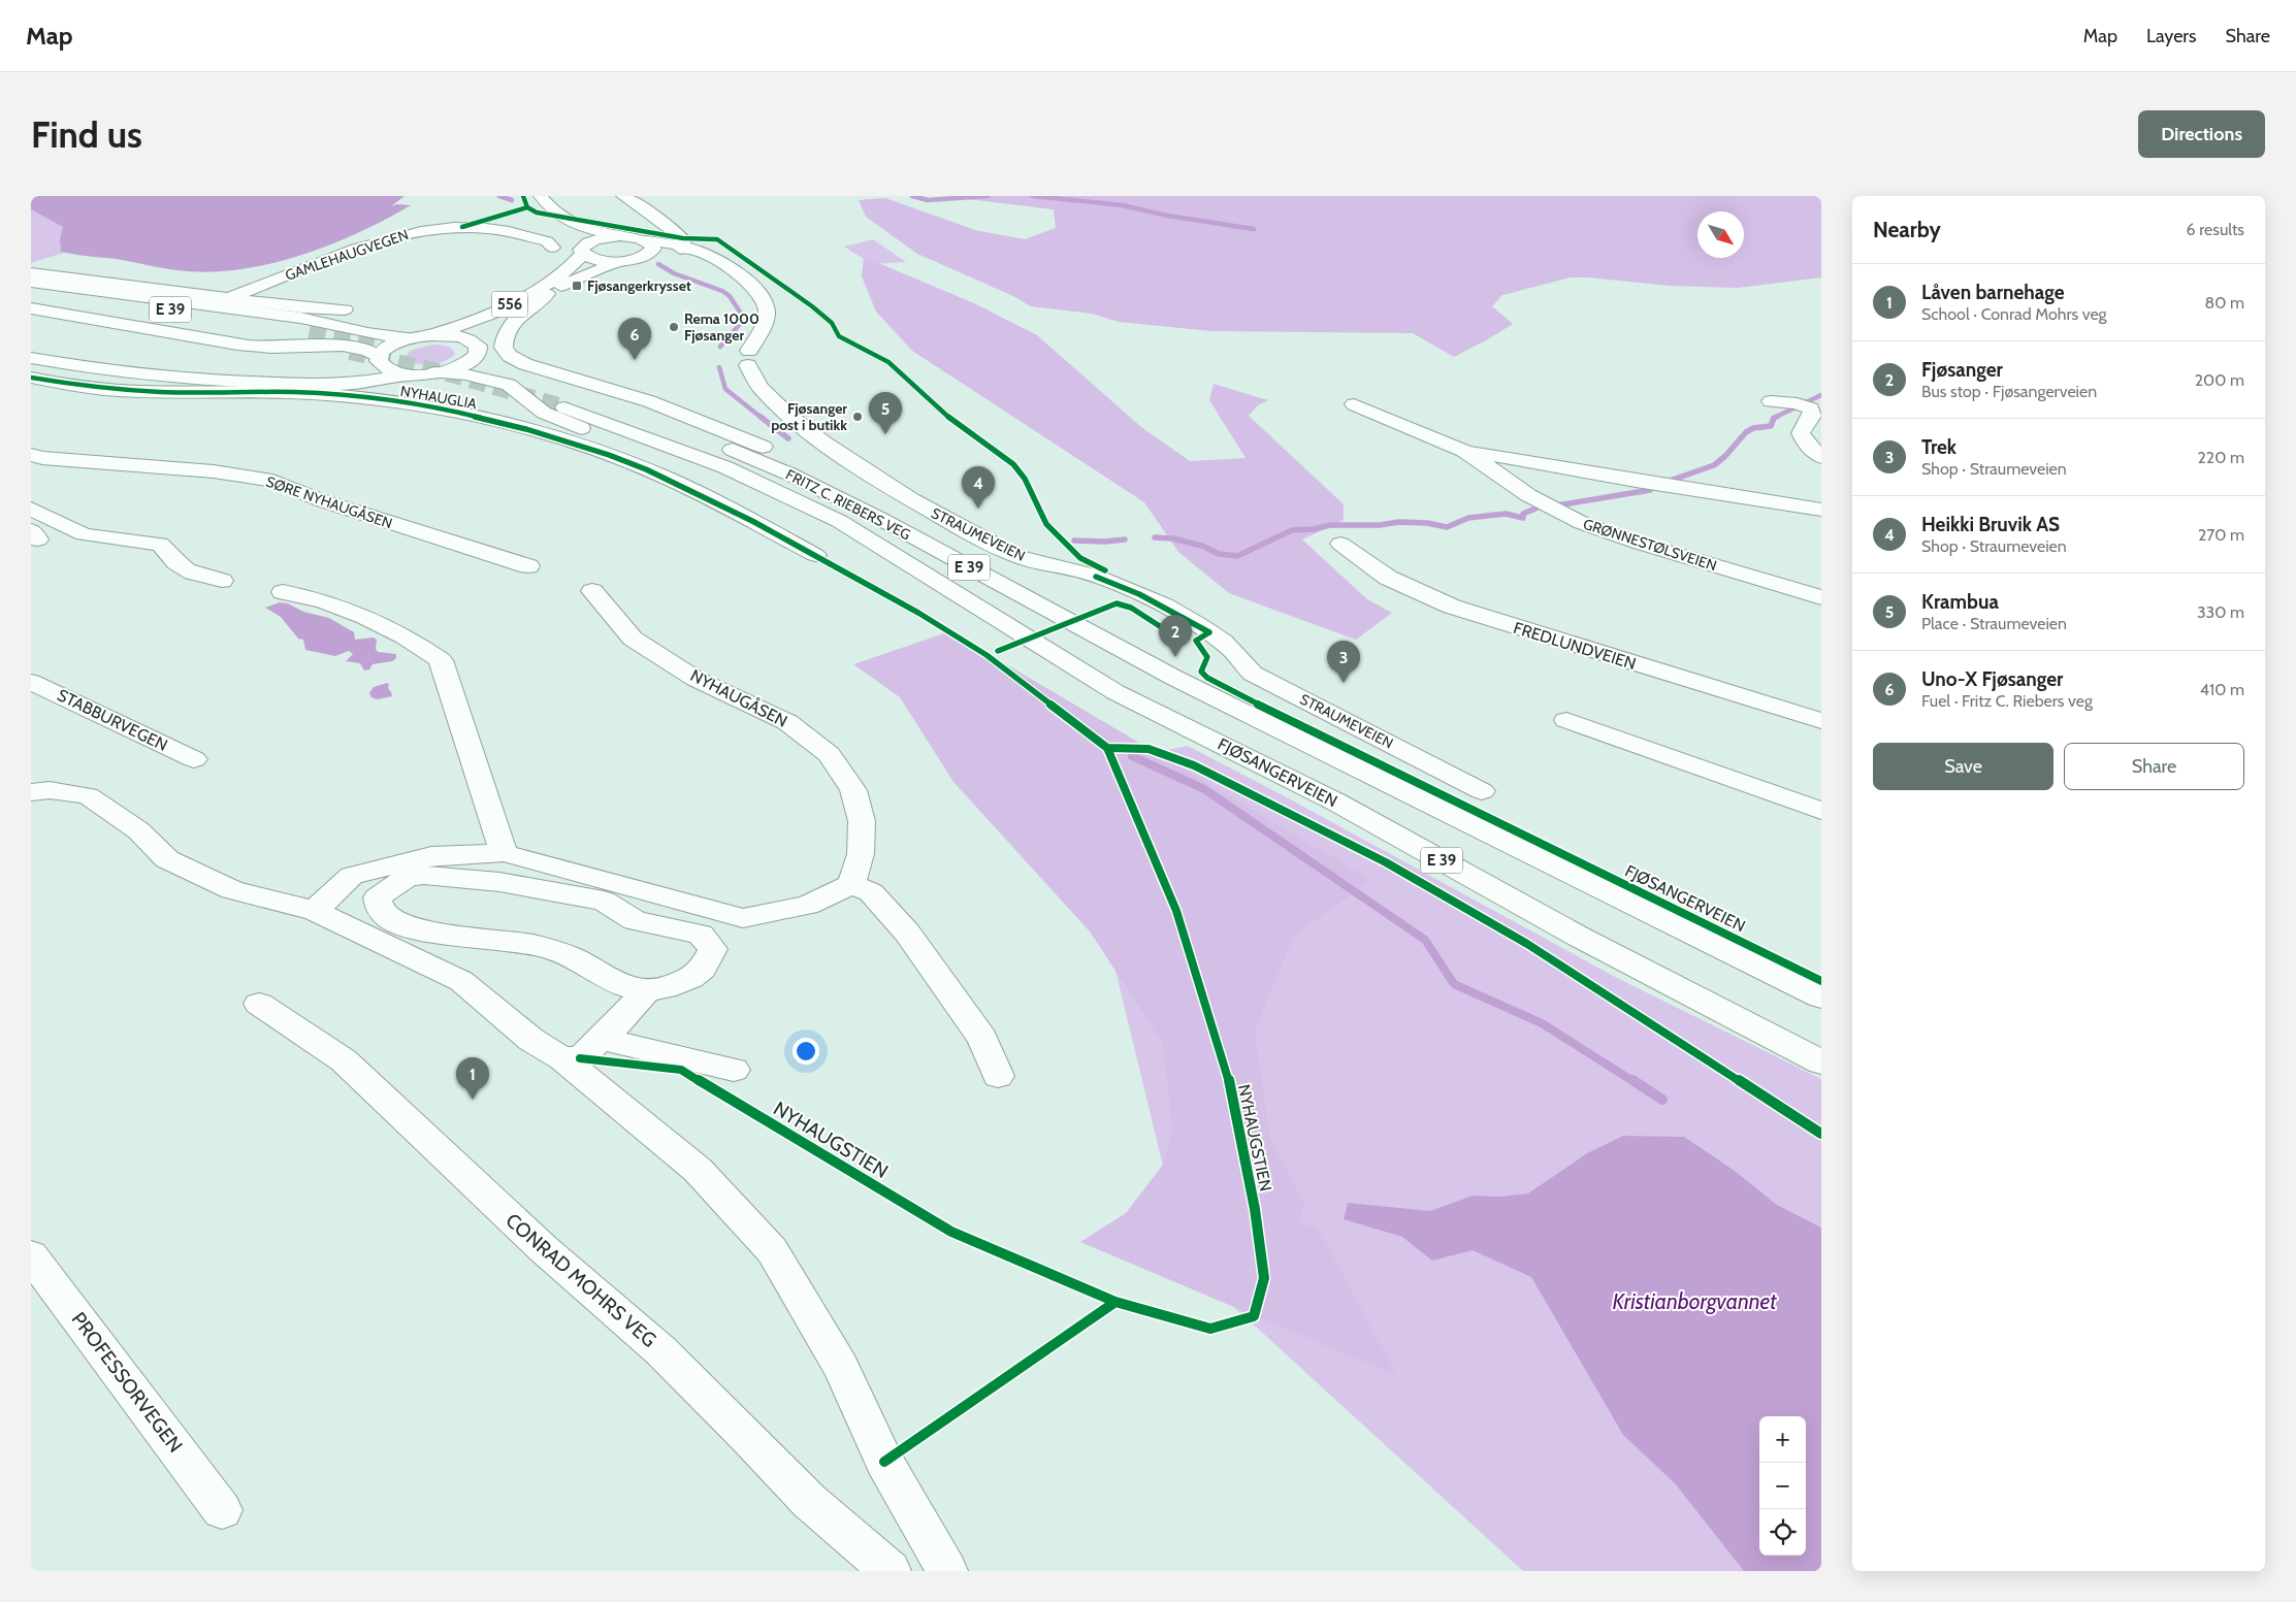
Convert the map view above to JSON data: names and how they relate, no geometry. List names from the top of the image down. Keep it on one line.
{"streets":{"main road":["GAMLEHAUGVEGEN","556","E 39","NYHAUGLIA","SØRE NYHAUGÅSEN","FRITZ C. RIEBERS VEG","STRAUMEVEIEN","GRØNNESTØLSVEIEN","FREDLUNDVEIEN","NYHAUGÅSEN","STABBURVEGEN","FJØSANGERVEIEN","CONRAD MOHRS VEG","PROFESSORVEGEN"],"cycle path":["NYHAUGSTIEN"]},"crossings":[["556","E 39"],["556","STRAUMEVEIEN"],["E 39","FRITZ C. RIEBERS VEG"],["FRITZ C. RIEBERS VEG","FJØSANGERVEIEN"]],"water":["Kristianborgvannet"],"places":{"transit":["Fjøsangerkrysset"],"other":["Rema 1000 Fjøsanger","Fjøsanger post i butikk"]},"north":"bottom right","page":{"header":"Map","nav":["Map","Layers","Share"],"buttons":["Directions",["Save","Share"]],"title":"Find us","heading":["Nearby","6 results"],"list":[{"mark":"1","name":"Låven barnehage","note":"School · Conrad Mohrs veg","value":"80 m"},{"mark":"2","name":"Fjøsanger","note":"Bus stop · Fjøsangerveien","value":"200 m"},{"mark":"3","name":"Trek","note":"Shop · Straumeveien","value":"220 m"},{"mark":"4","name":"Heikki Bruvik AS","note":"Shop · Straumeveien","value":"270 m"},{"mark":"5","name":"Krambua","note":"Place · Straumeveien","value":"330 m"},{"mark":"6","name":"Uno-X Fjøsanger","note":"Fuel · Fritz C. Riebers veg","value":"410 m"}],"pins":["6","5","4","2","3","1"],"map_buttons":["+","−"]}}
